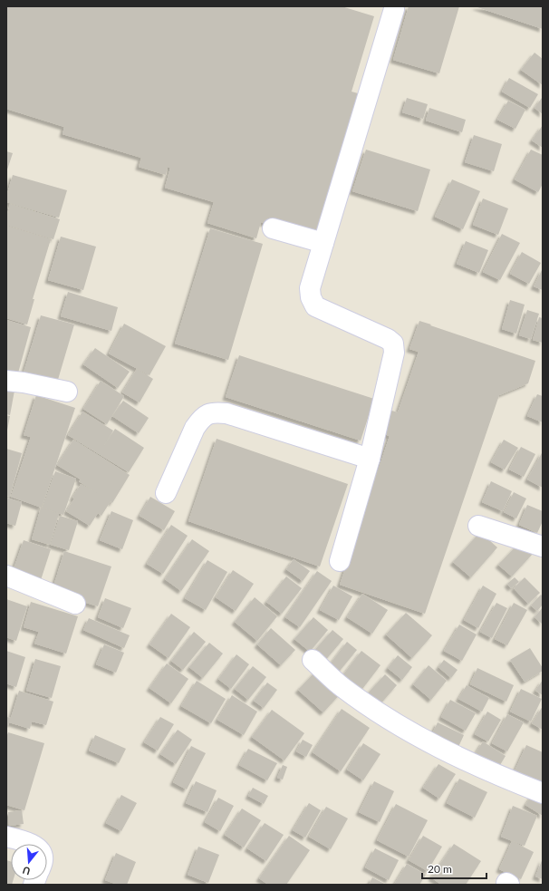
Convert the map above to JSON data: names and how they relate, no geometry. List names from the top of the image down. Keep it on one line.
{"scale_bar":"20 m","north":"bottom"}
